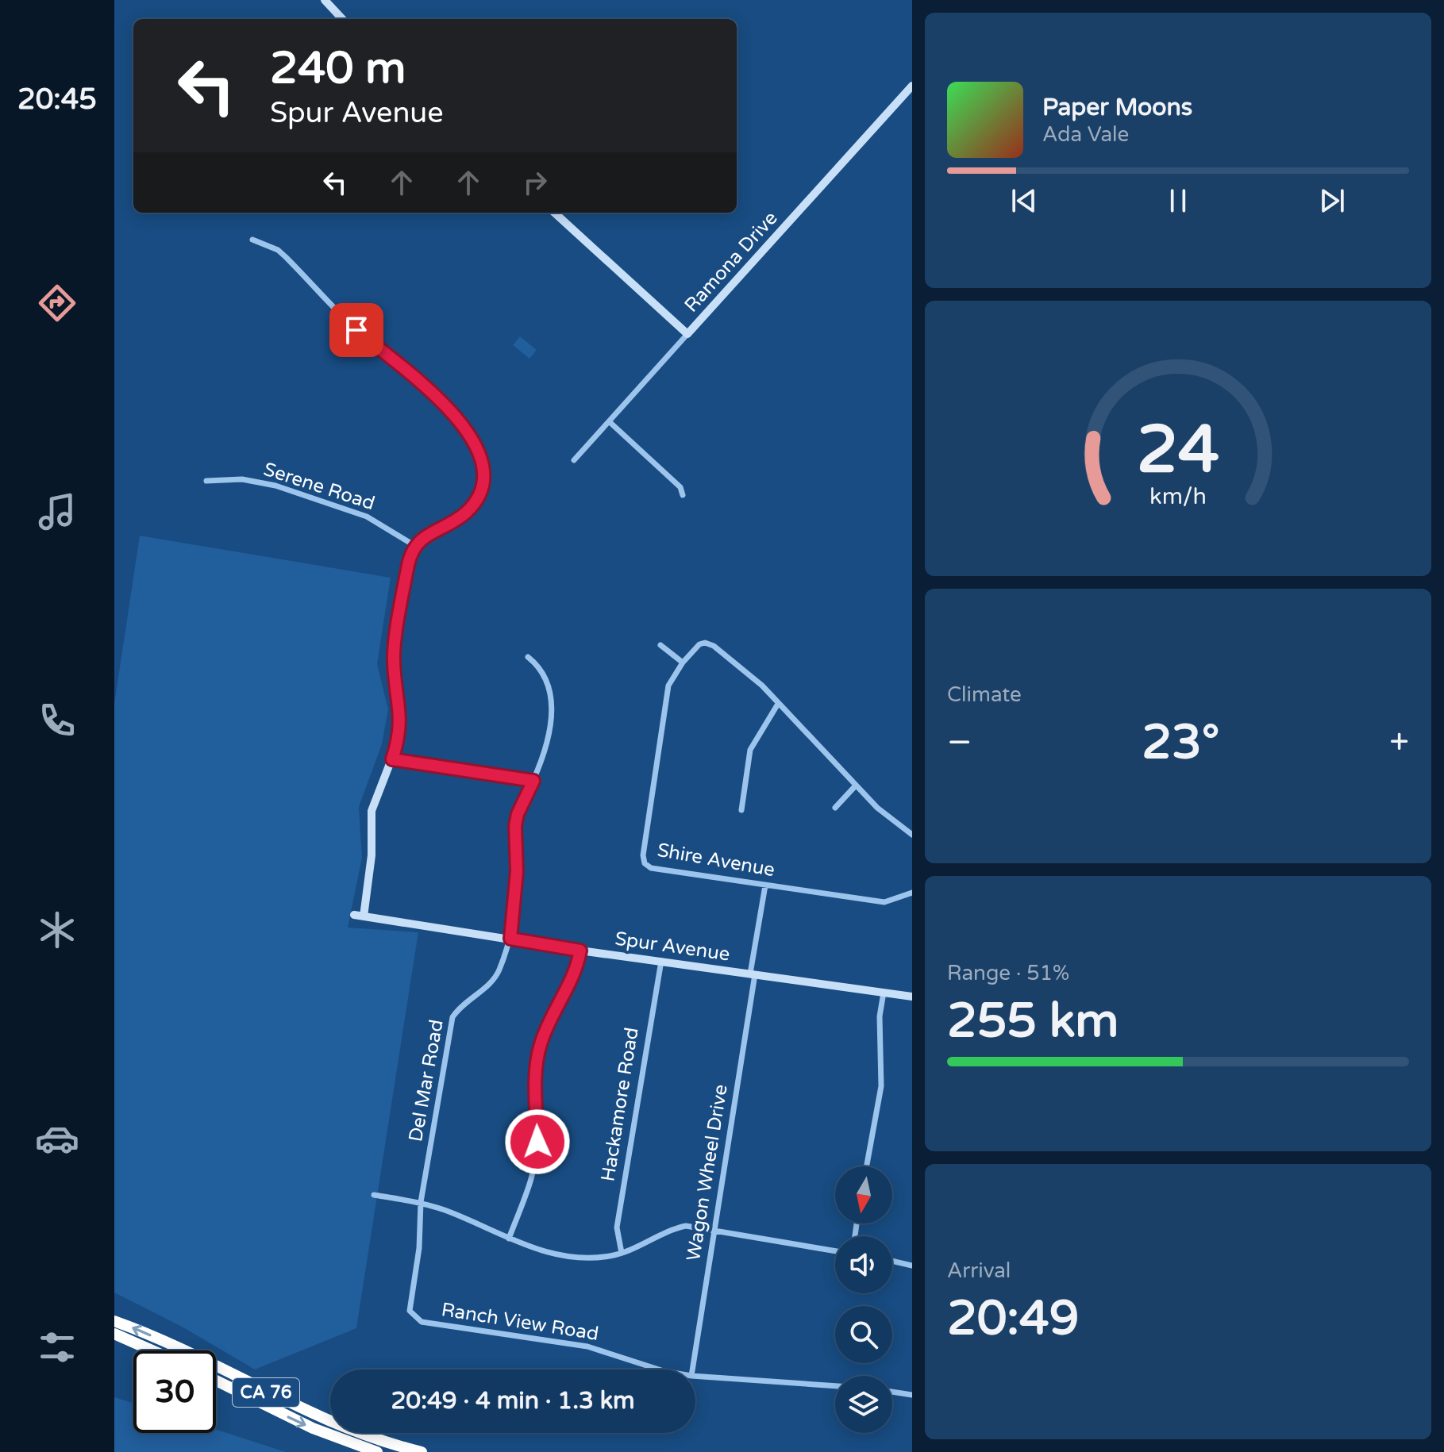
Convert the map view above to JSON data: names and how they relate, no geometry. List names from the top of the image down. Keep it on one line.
{"streets":{"highway":["CA 76"],"street":["Ramona Drive","Serene Road","Shire Avenue","Spur Avenue","Del Mar Road","Hackamore Road","Wagon Wheel Drive","Ranch View Road"]},"crossings":[["Shire Avenue","Wagon Wheel Drive"],["Spur Avenue","Del Mar Road"],["Spur Avenue","Hackamore Road"],["Spur Avenue","Wagon Wheel Drive"],["Del Mar Road","Ranch View Road"]],"north":"bottom","page":{"tabs":"20:45","turn":["240 m","Spur Avenue"],"song":["Paper Moons","Ada Vale"],"tile":["Climate",["Range · 51%","255 km"],["Arrival","20:49"]],"heat":["−","23°","+"],"limit":"30","trip":"20:49 · 4 min · 1.3 km","gauge":["24","km/h"]}}
